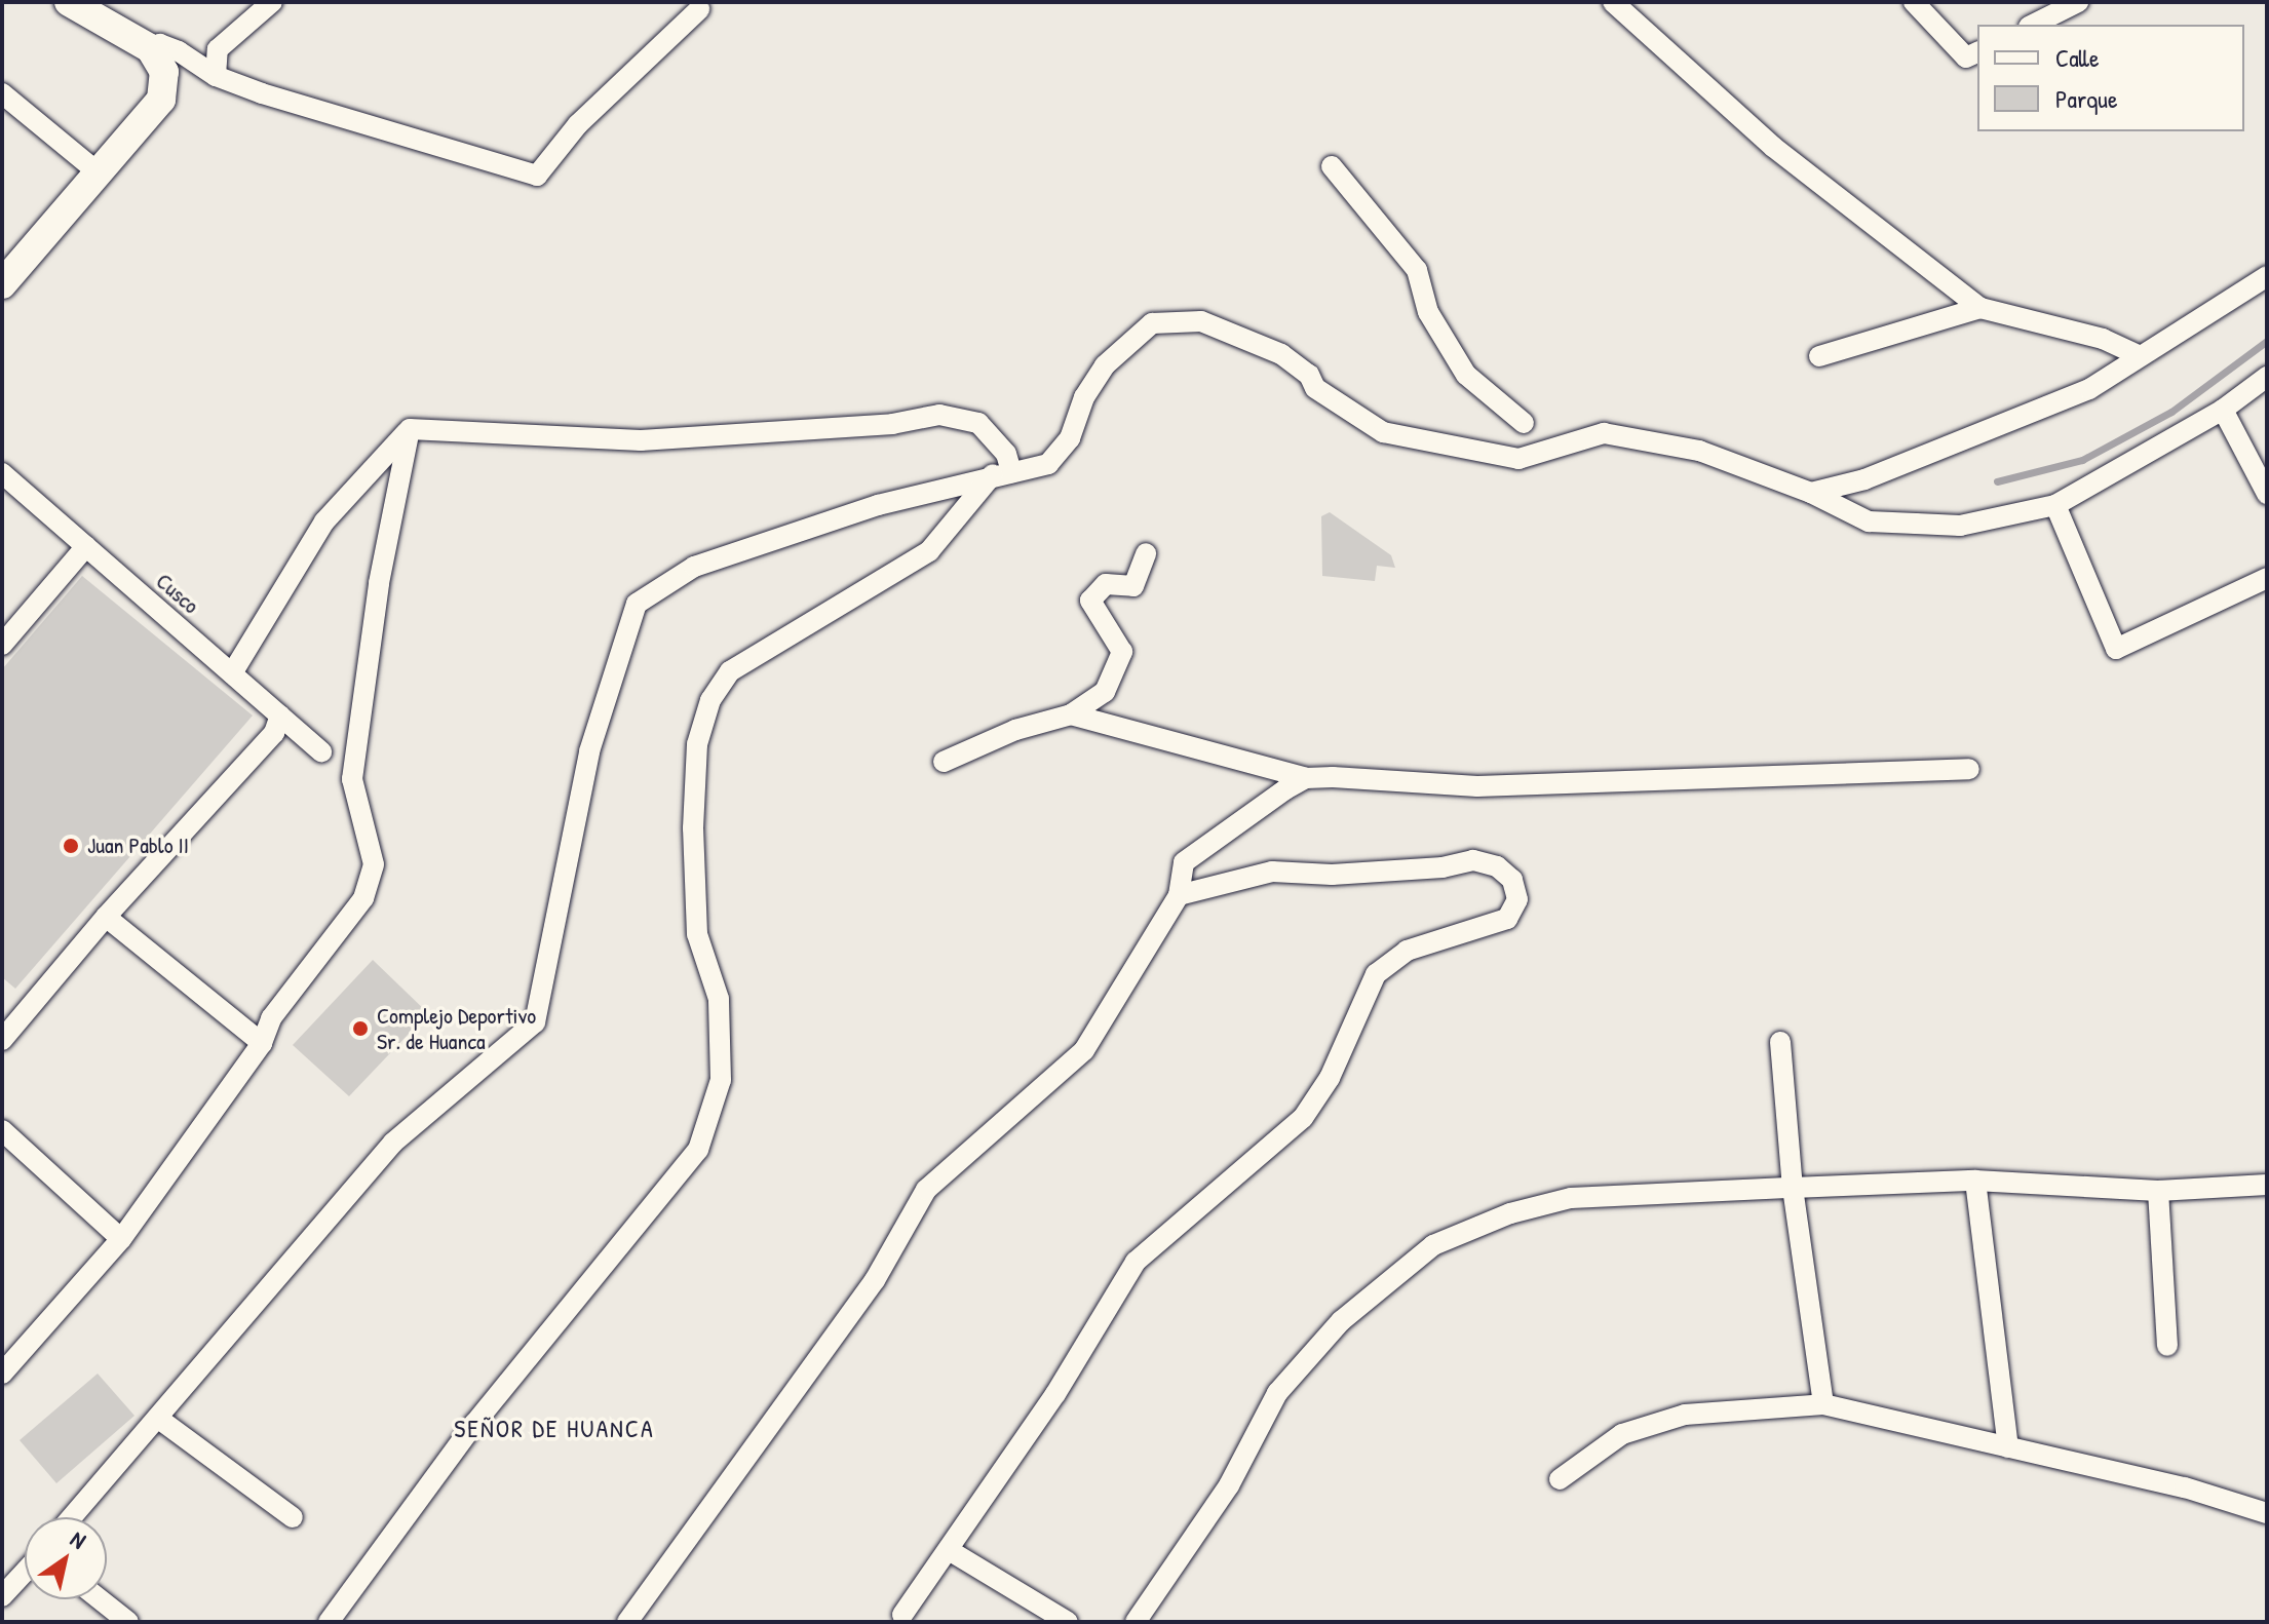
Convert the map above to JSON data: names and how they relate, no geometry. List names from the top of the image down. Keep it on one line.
{"streets":{"street":["Cusco"]},"districts":["SEÑOR DE HUANCA"],"places":["Juan Pablo II","Complejo Deportivo Sr. de Huanca"],"legend":["Calle","Parque"],"north":"top right"}
